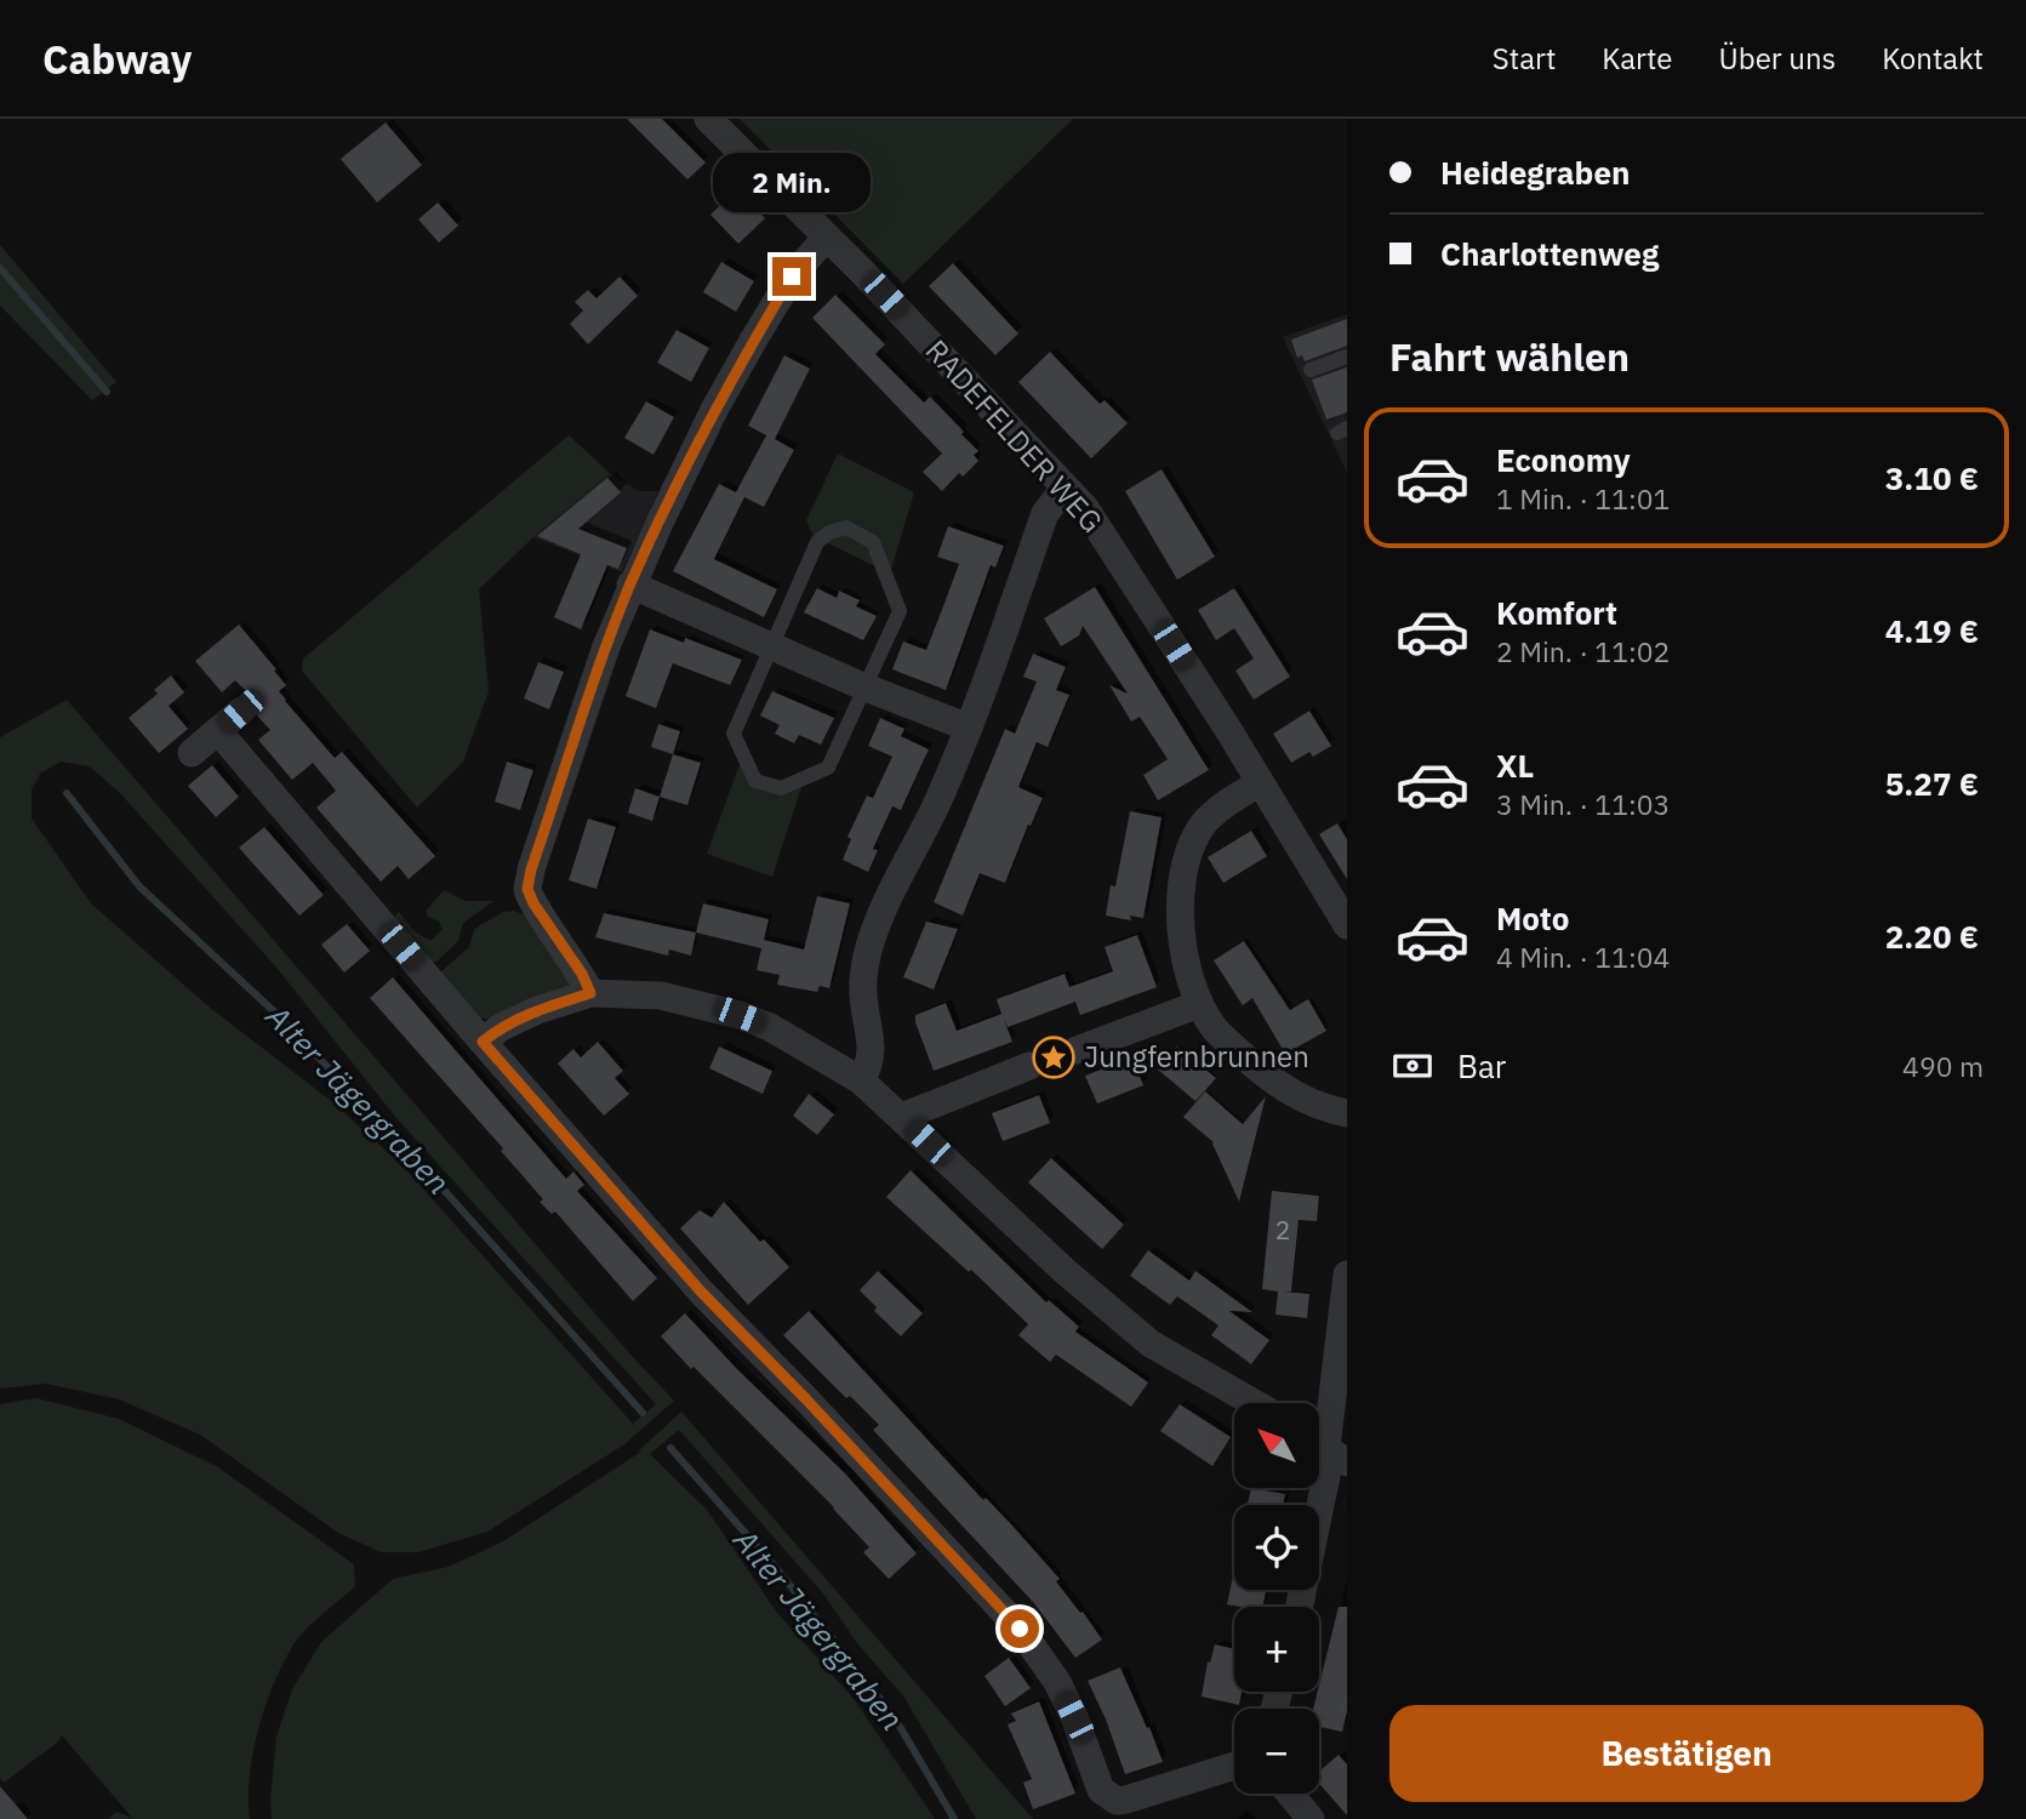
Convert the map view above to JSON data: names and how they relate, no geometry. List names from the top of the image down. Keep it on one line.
{"streets":{"street":["RADEFELDER WEG"]},"water":["Alter Jägergraben"],"places":{"place":["Jungfernbrunnen"]},"house_numbers":["2"],"north":"top left","page":{"header":"Cabway","nav":["Start","Karte","Über uns","Kontakt"],"banner":["Heidegraben","Charlottenweg"],"bubble":"2 Min.","heading":"Fahrt wählen","list":[{"name":"Economy","note":"1 Min. · 11:01","value":"3.10 €"},{"name":"Komfort","note":"2 Min. · 11:02","value":"4.19 €"},{"name":"XL","note":"3 Min. · 11:03","value":"5.27 €"},{"name":"Moto","note":"4 Min. · 11:04","value":"2.20 €"}],"pay":["Bar","490 m"],"map_buttons":["+","−"],"buttons":"Bestätigen"}}
